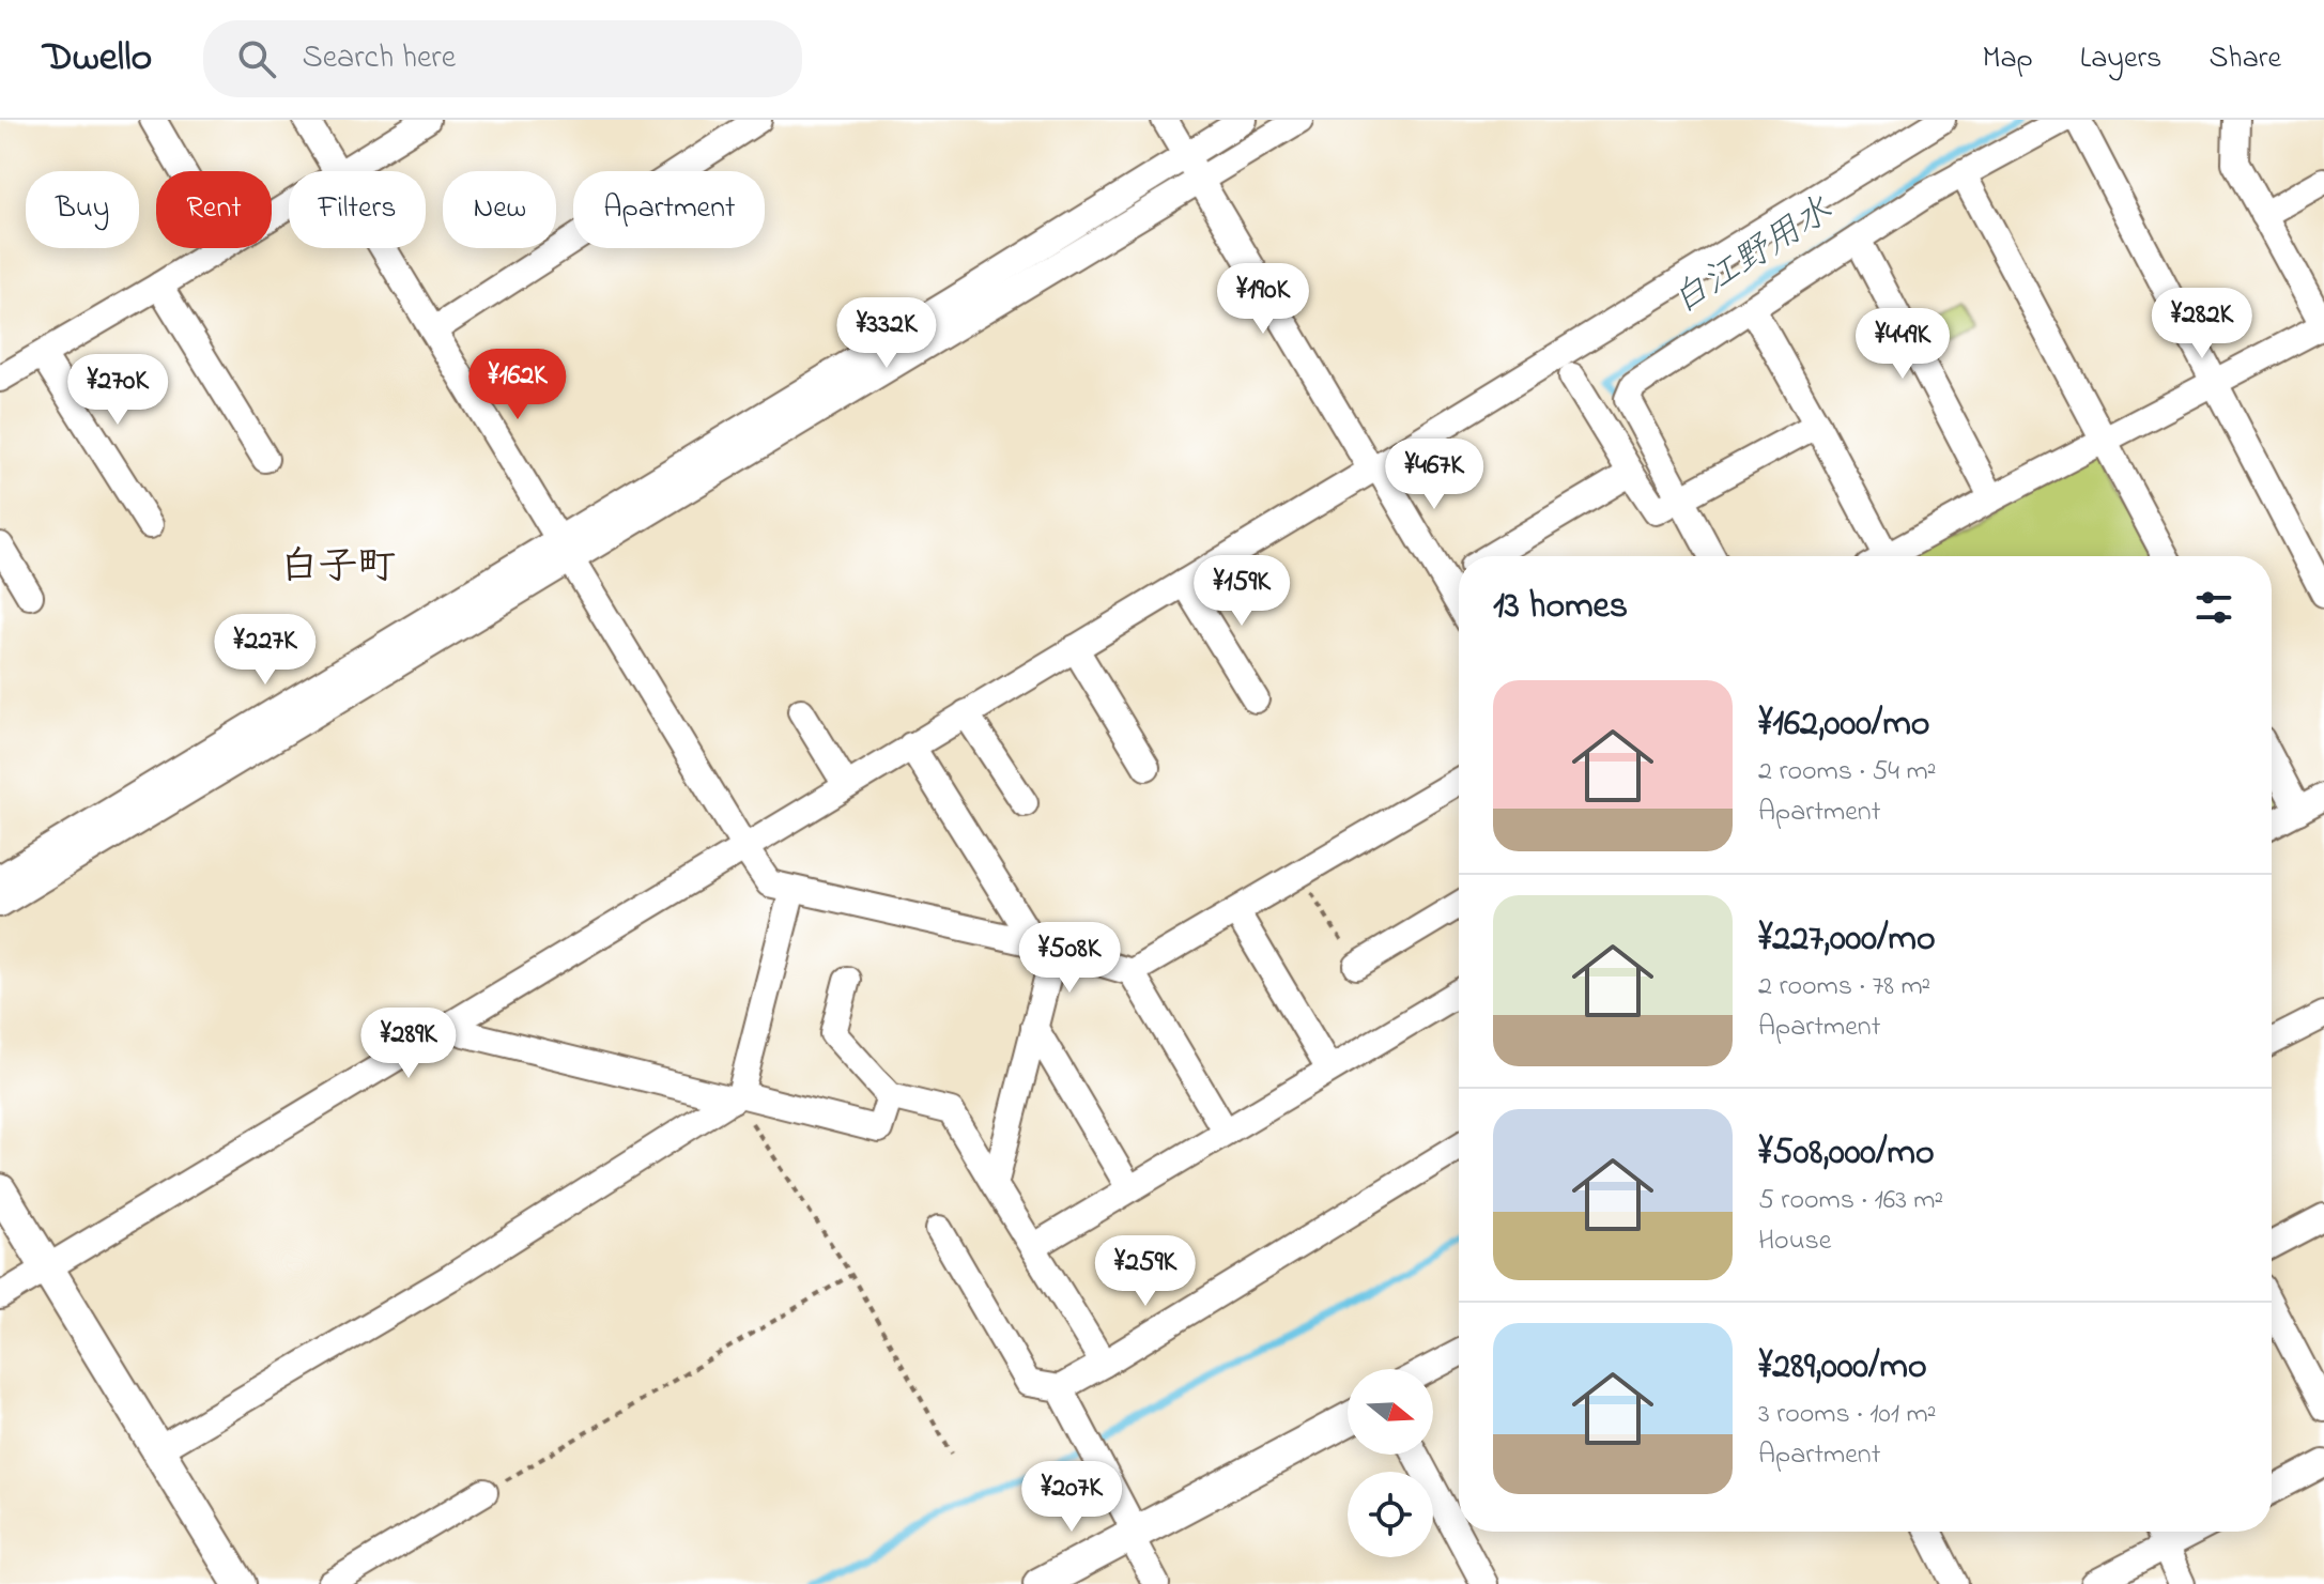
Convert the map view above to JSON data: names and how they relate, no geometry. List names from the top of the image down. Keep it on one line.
{"districts":["白子町"],"water":["白江野用水"],"north":"right","page":{"header":"Dwello","search":"Search here","nav":["Map","Layers","Share"],"chip":["Buy","Rent","Filters","New","Apartment"],"price":["¥190K","¥282K","¥332K","¥449K","¥162K","¥270K","¥467K","¥159K","¥227K","¥508K","¥289K","¥259K","¥207K"],"heading":"13 homes","list":[{"name":"¥162,000/mo","note":"2 rooms · 54 m² · Apartment"},{"name":"¥227,000/mo","note":"2 rooms · 78 m² · Apartment"},{"name":"¥508,000/mo","note":"5 rooms · 163 m² · House"},{"name":"¥289,000/mo","note":"3 rooms · 101 m² · Apartment"}]}}
